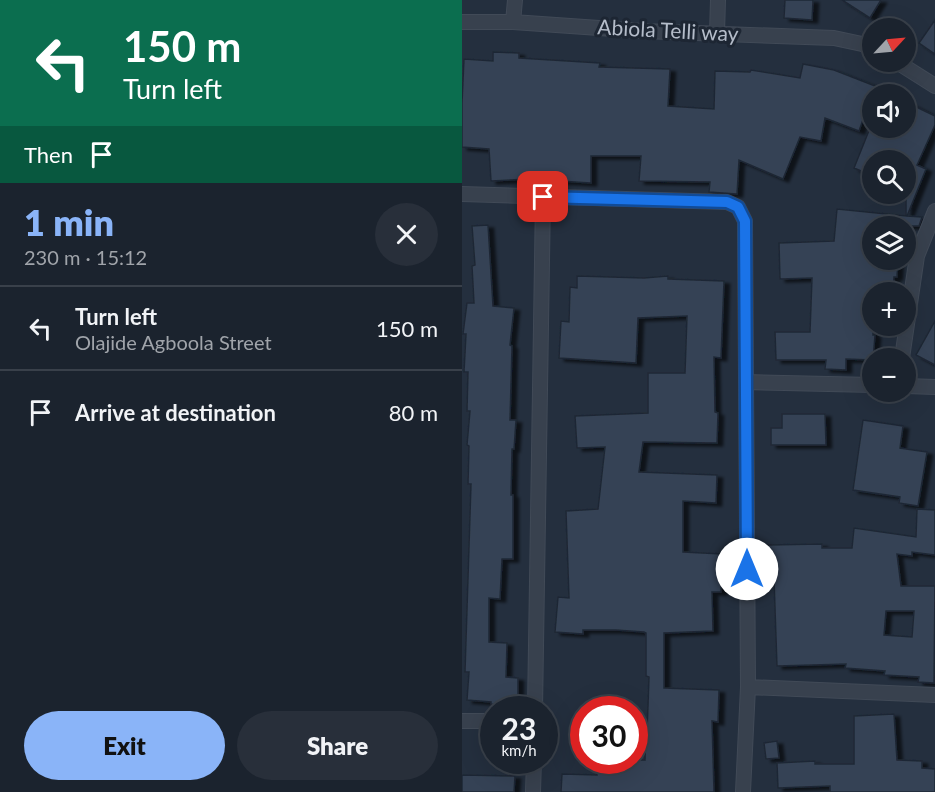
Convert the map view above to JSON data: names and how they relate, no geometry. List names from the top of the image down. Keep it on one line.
{"streets":{"street":["Abiola Telli way"]},"north":"top right","page":{"turn":["150 m","Turn left"],"map_buttons":["+","−"],"then":"Then","heading":["1 min","230 m · 15:12"],"list":[{"name":"Turn left","note":"Olajide Agboola Street","value":"150 m"},{"name":"Arrive at destination","value":"80 m"}],"speed":"23 km/h","limit":"30","buttons":["Exit","Share"]}}
